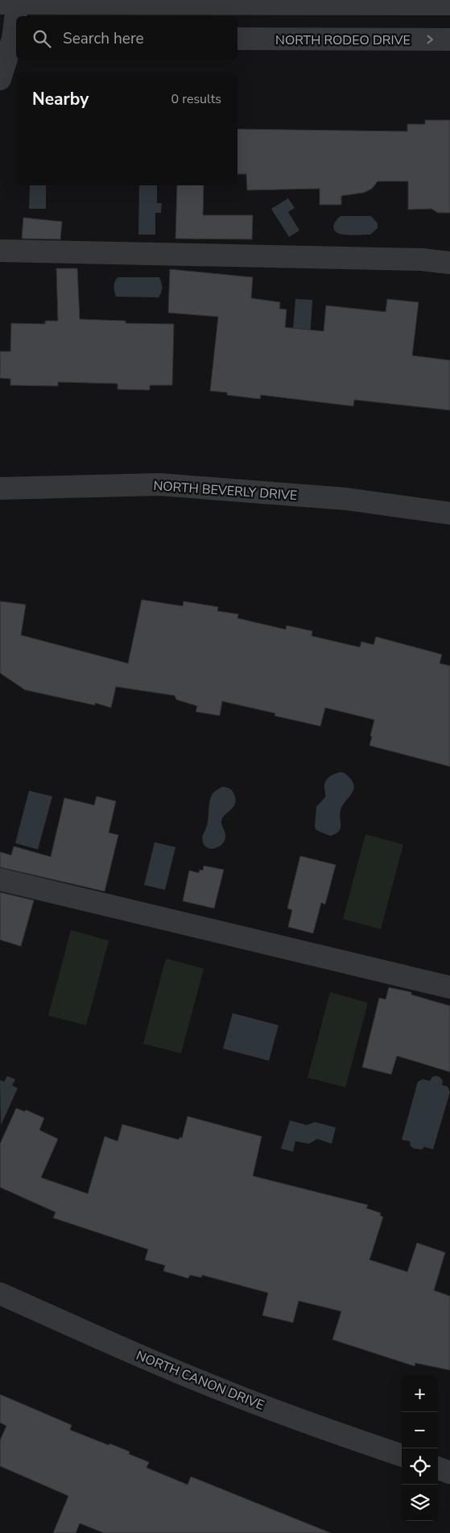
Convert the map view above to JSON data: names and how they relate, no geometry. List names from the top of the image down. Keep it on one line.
{"streets":{"street":["NORTH RODEO DRIVE","NORTH BEVERLY DRIVE","NORTH CANON DRIVE"]},"page":{"search":"Search here","heading":["Nearby","0 results"],"map_buttons":["+","−"]}}
